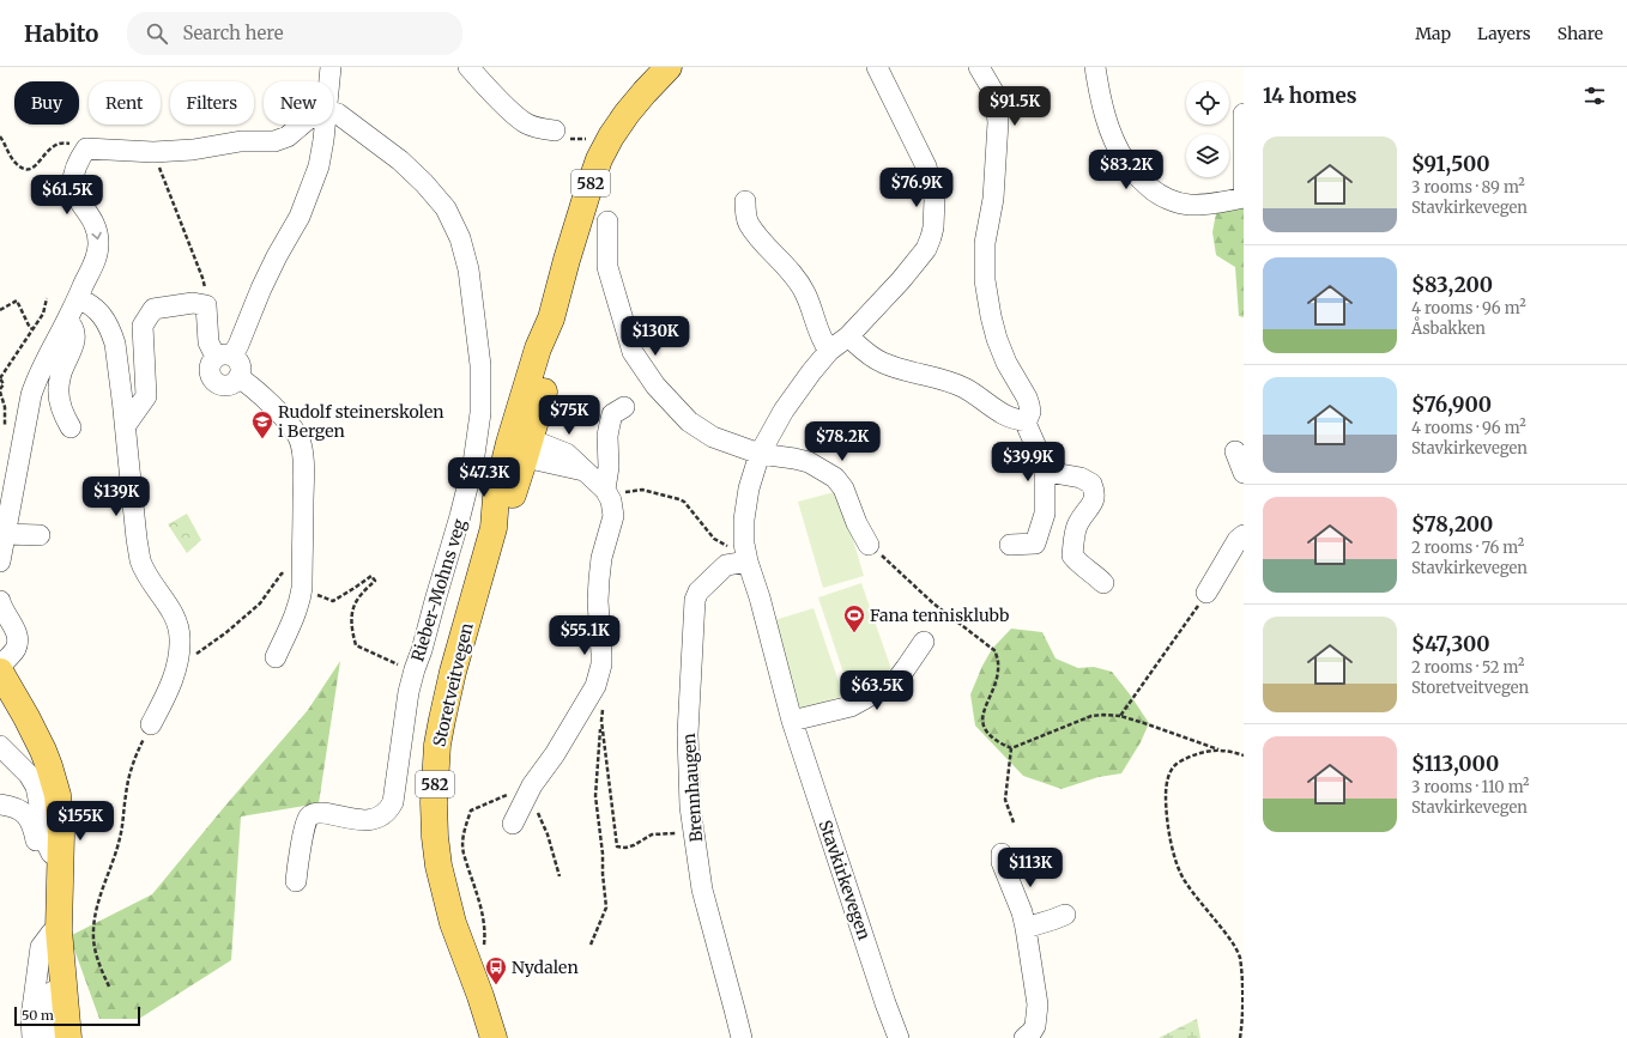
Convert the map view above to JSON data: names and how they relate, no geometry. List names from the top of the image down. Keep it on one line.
{"streets":{"main road":["582","Storetveitvegen"],"street":["Rieber-Mohns veg","Brennhaugen","Stavkirkevegen"]},"crossings":[["Brennhaugen","Stavkirkevegen"]],"places":{"school or university":["Rudolf steinerskolen i Bergen"],"sports":["Fana tennisklubb"],"bus stop":["Nydalen"]},"scale_bar":"50 m","page":{"header":"Habito","search":"Search here","nav":["Map","Layers","Share"],"heading":"14 homes","chip":["Buy","Rent","Filters","New"],"price":["$91.5K","$83.2K","$76.9K","$61.5K","$130K","$75K","$78.2K","$39.9K","$47.3K","$139K","$55.1K","$63.5K","$155K","$113K"],"list":[{"name":"$91,500","note":"3 rooms · 89 m² · Stavkirkevegen"},{"name":"$83,200","note":"4 rooms · 96 m² · Åsbakken"},{"name":"$76,900","note":"4 rooms · 96 m² · Stavkirkevegen"},{"name":"$78,200","note":"2 rooms · 76 m² · Stavkirkevegen"},{"name":"$47,300","note":"2 rooms · 52 m² · Storetveitvegen"},{"name":"$113,000","note":"3 rooms · 110 m² · Stavkirkevegen"}],"scale":"50 m"}}
